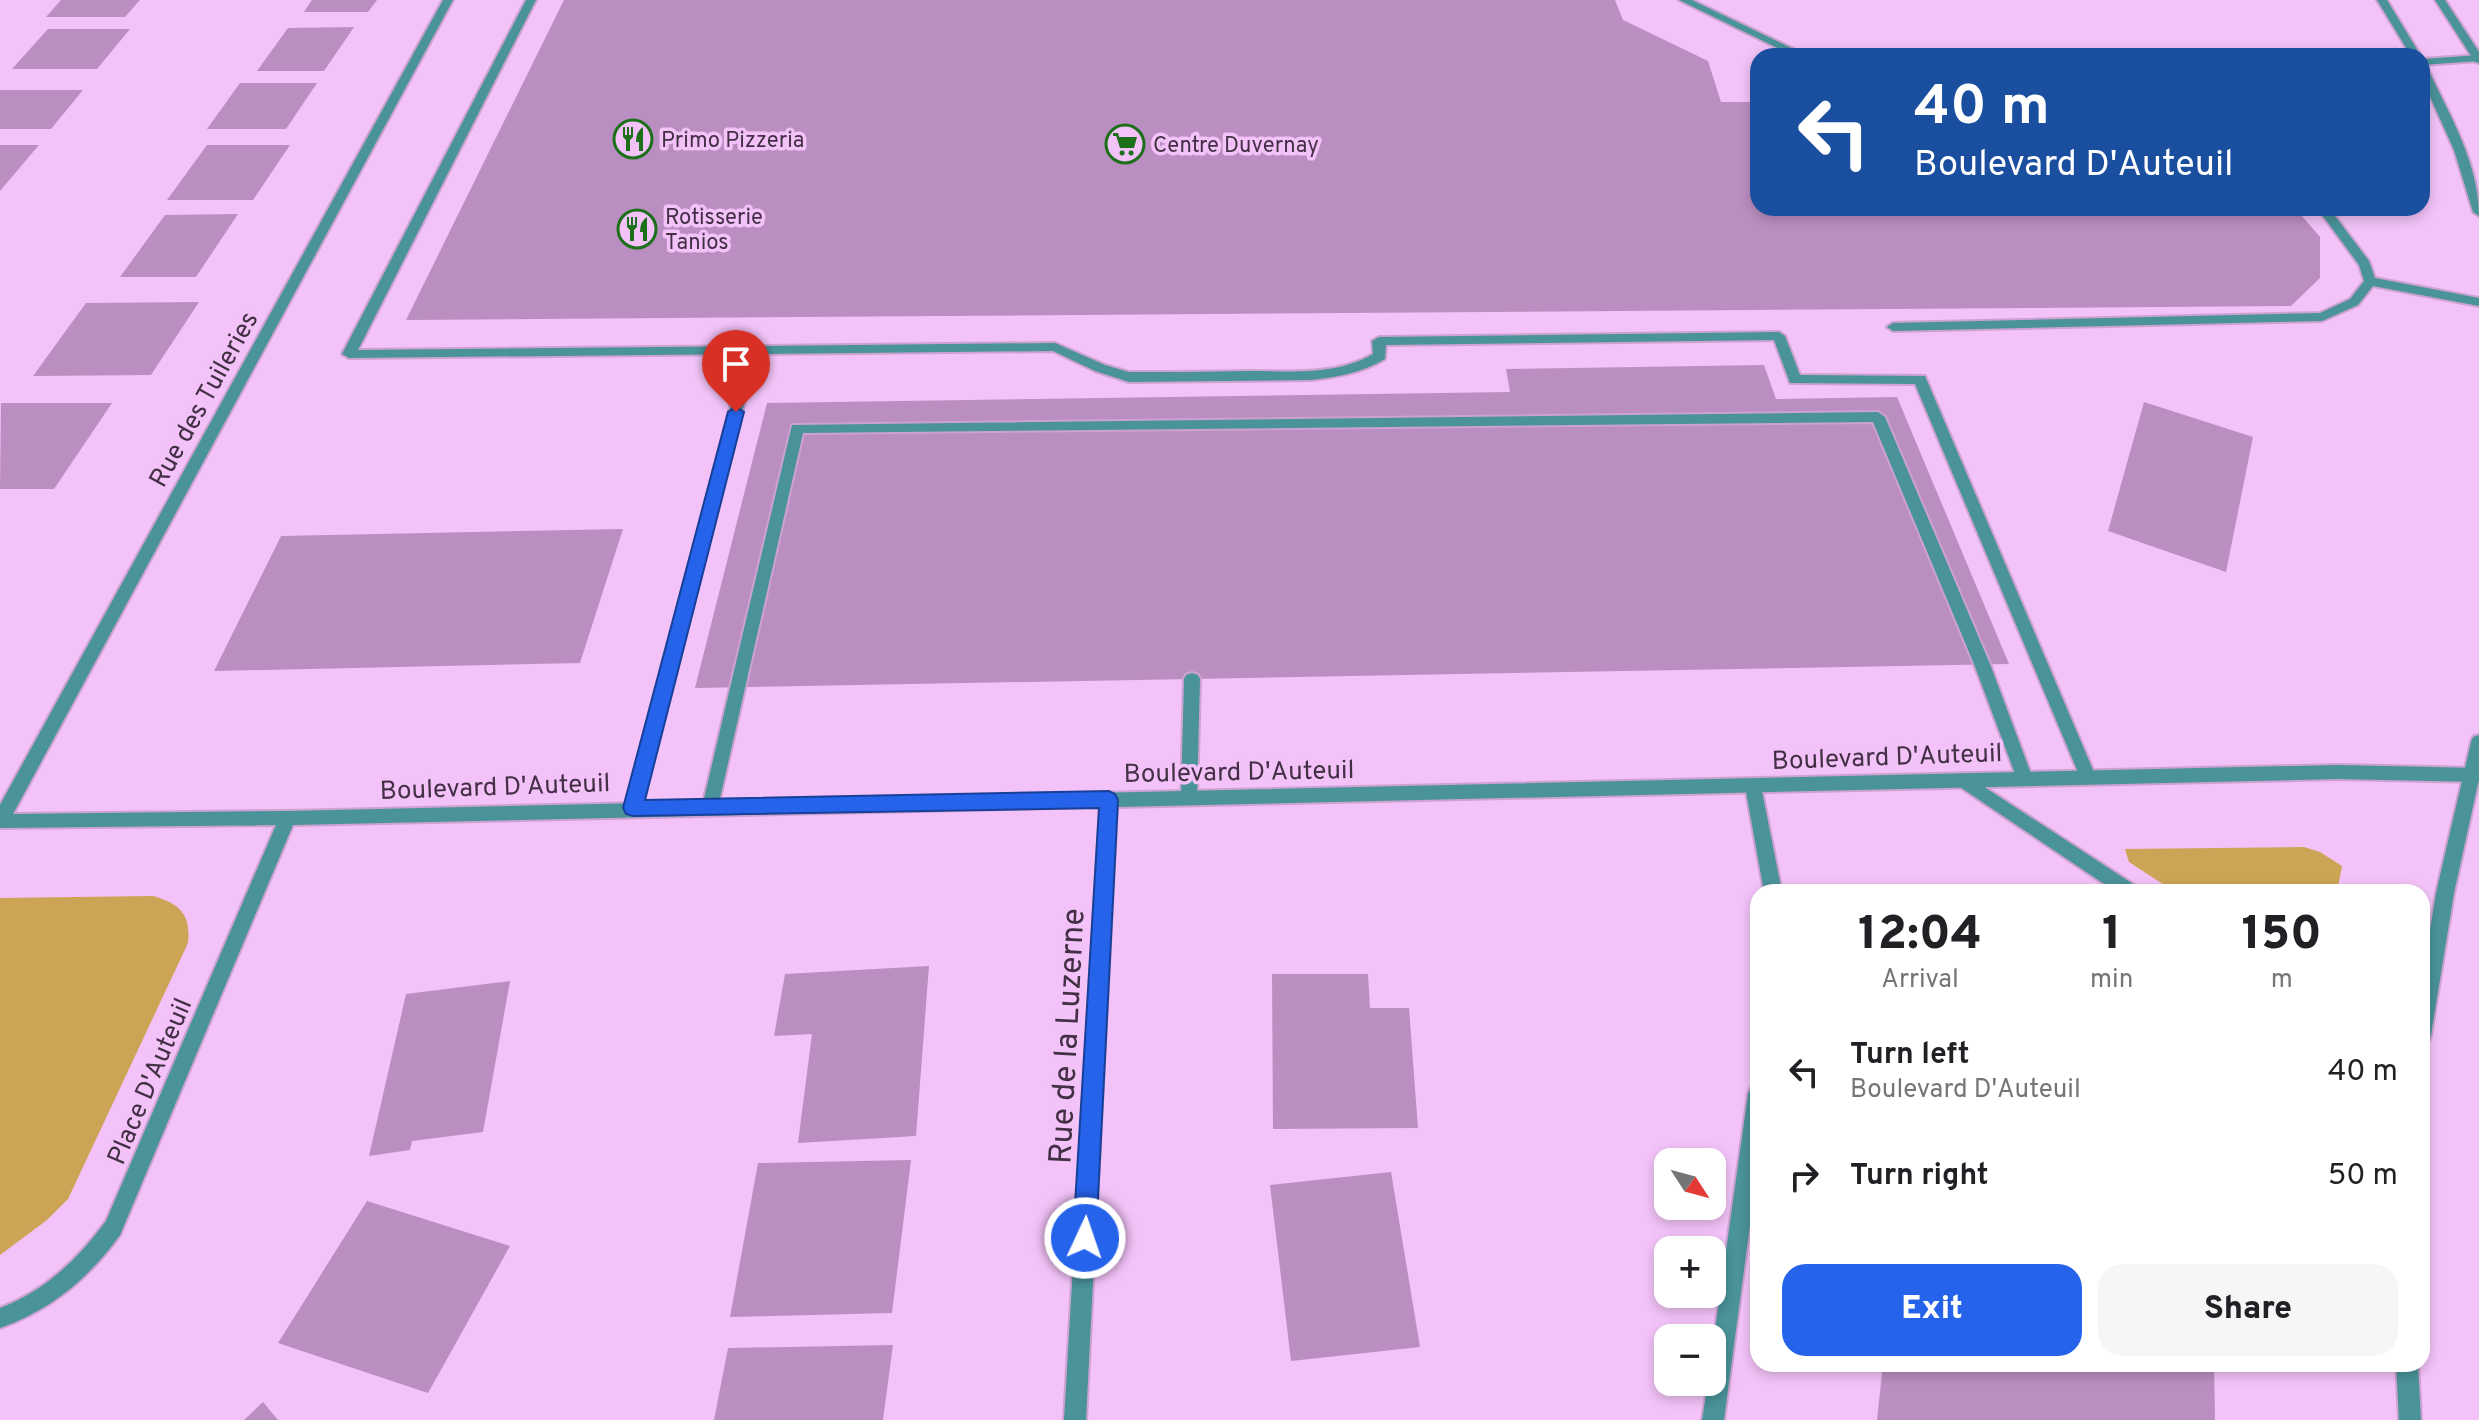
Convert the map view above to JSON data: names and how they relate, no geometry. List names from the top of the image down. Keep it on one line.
{"streets":{"street":["Rue des Tuileries","Boulevard D'Auteuil","Rue de la Luzerne","Place D'Auteuil"]},"crossings":[["Rue des Tuileries","Boulevard D'Auteuil"],["Boulevard D'Auteuil","Rue de la Luzerne"],["Boulevard D'Auteuil","Place D'Auteuil"]],"places":{"restaurant":["Primo Pizzeria","Rotisserie Tanios"],"supermarket":["Centre Duvernay"]},"north":"bottom right","page":{"turn":["40 m","Boulevard D'Auteuil"],"eta":["12:04","Arrival","1","min","150","m"],"list":[{"name":"Turn left","note":"Boulevard D'Auteuil","value":"40 m"},{"name":"Turn right","value":"50 m"}],"map_buttons":["+","−"],"buttons":["Exit","Share"]}}
